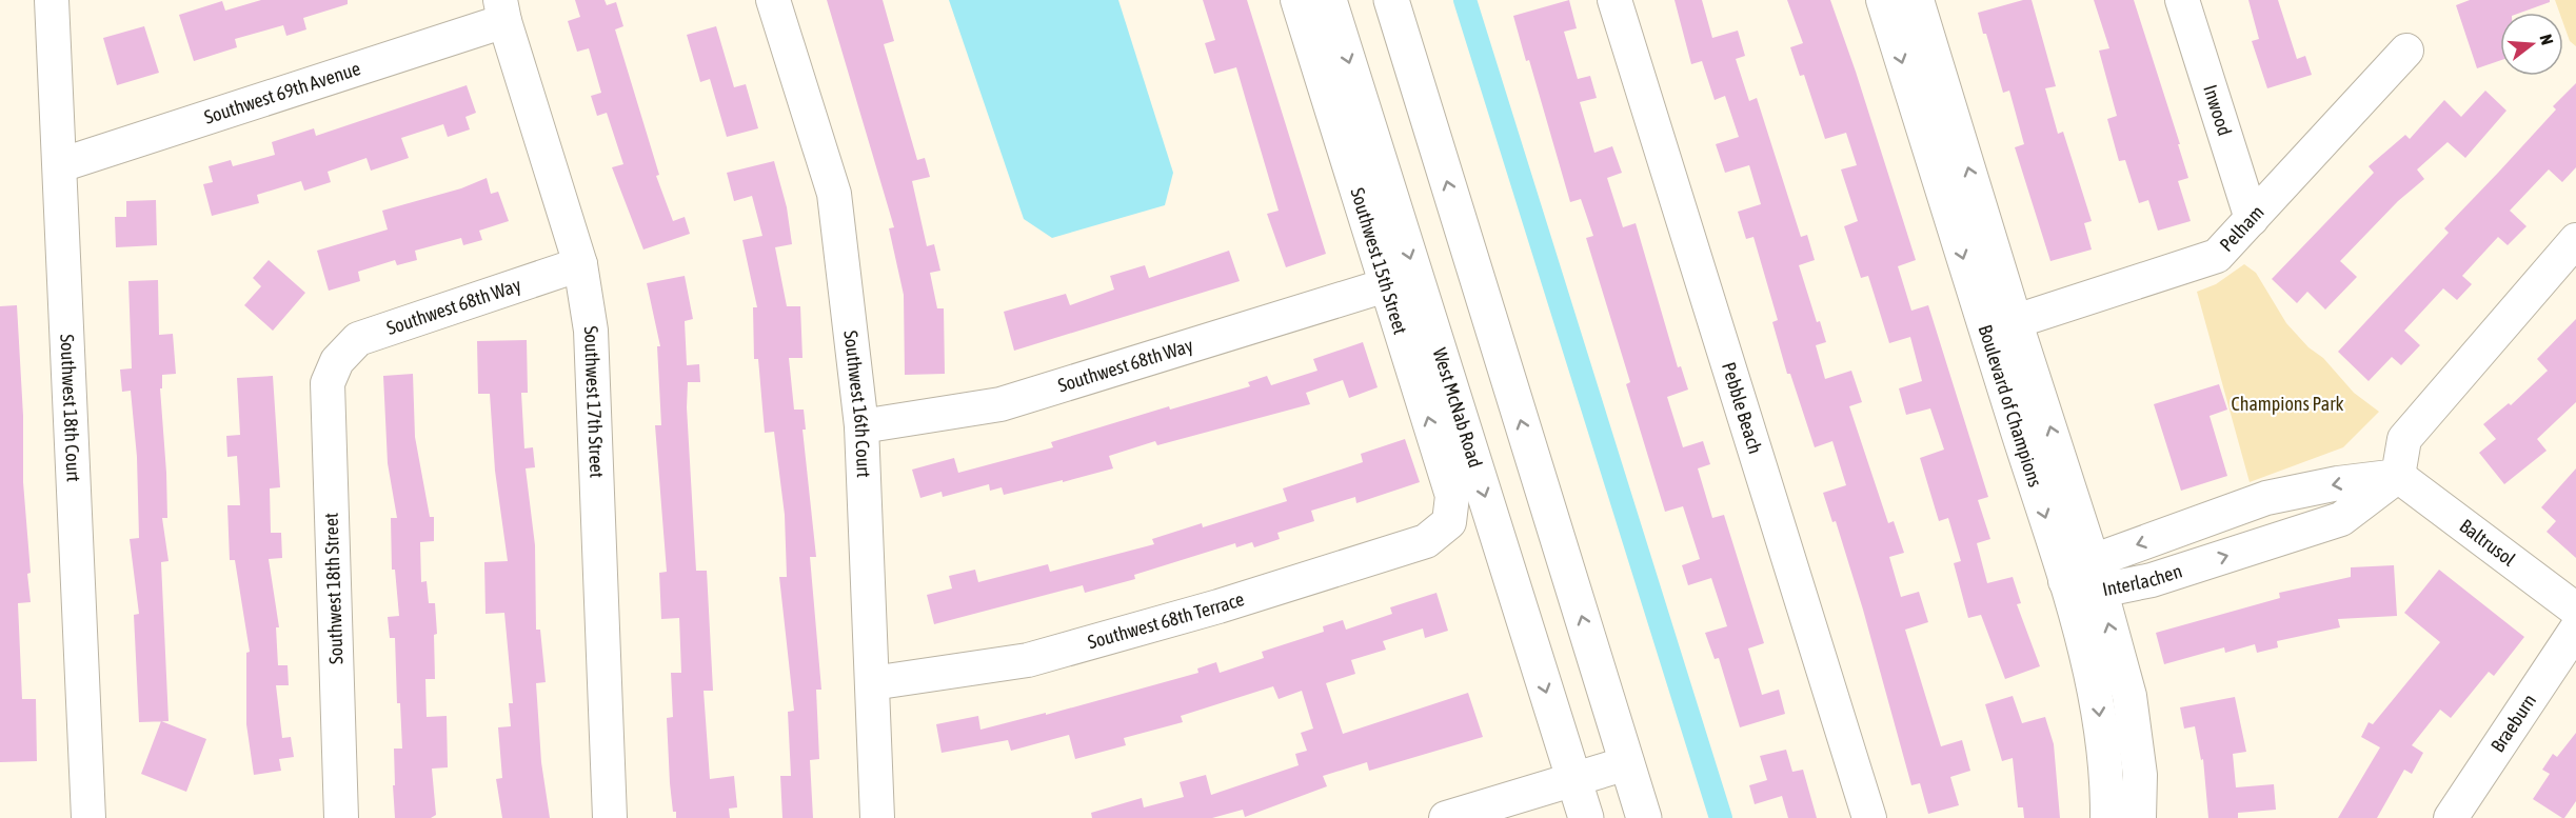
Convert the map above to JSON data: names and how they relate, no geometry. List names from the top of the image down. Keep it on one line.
{"streets":{"main road":["West McNab Road"],"street":["Southwest 69th Avenue","Inwood","Pelham","Southwest 15th Street","Southwest 68th Way","Southwest 17th Street","Southwest 16th Court","Boulevard of Champions","Southwest 18th Court","Pebble Beach","Baltrusol","Interlachen","Southwest 18th Street","Southwest 68th Terrace","Braeburn"]},"crossings":[["Southwest 69th Avenue","Southwest 17th Street"],["Southwest 69th Avenue","Southwest 18th Court"],["Inwood","Pelham"],["Pelham","Boulevard of Champions"],["Southwest 15th Street","Southwest 68th Way"],["Southwest 15th Street","Southwest 68th Terrace"],["Southwest 68th Way","Southwest 17th Street"],["Southwest 68th Way","Southwest 16th Court"],["Southwest 68th Way","Southwest 18th Street"],["Southwest 16th Court","Southwest 68th Terrace"],["Boulevard of Champions","Interlachen"],["Baltrusol","Interlachen"]],"one_way":["Southwest 15th Street"],"parks":["Champions Park"],"north":"right"}
